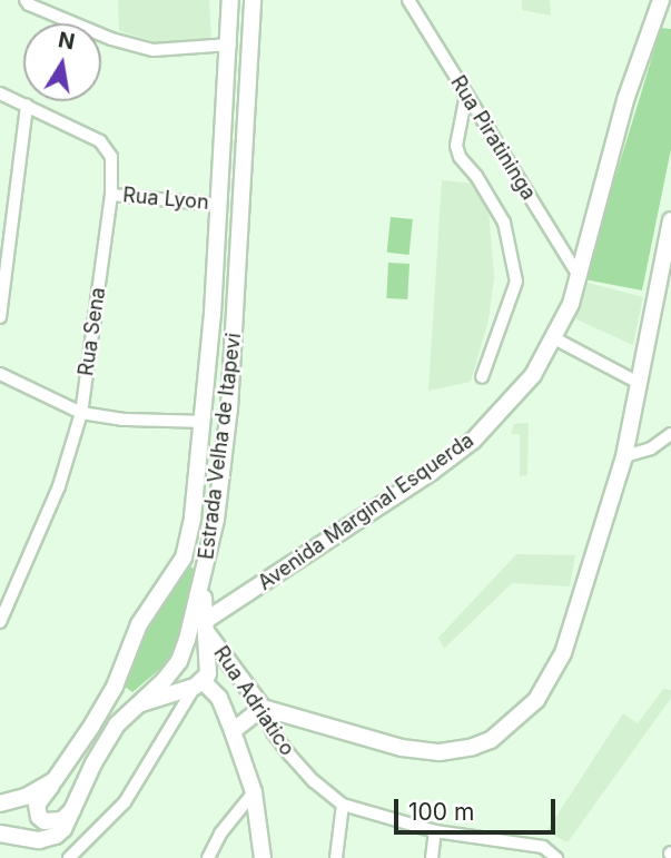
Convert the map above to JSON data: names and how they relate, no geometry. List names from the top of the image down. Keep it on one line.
{"streets":{"main road":["Estrada Velha de Itapevi","Avenida Marginal Esquerda","Rua Adriatico"],"street":["Rua Piratininga","Rua Lyon","Rua Sena"]},"crossings":[["Rua Piratininga","Avenida Marginal Esquerda"],["Rua Lyon","Rua Sena"],["Rua Lyon","Estrada Velha de Itapevi"],["Avenida Marginal Esquerda","Rua Adriatico"]],"scale_bar":"100 m","north":"top"}
